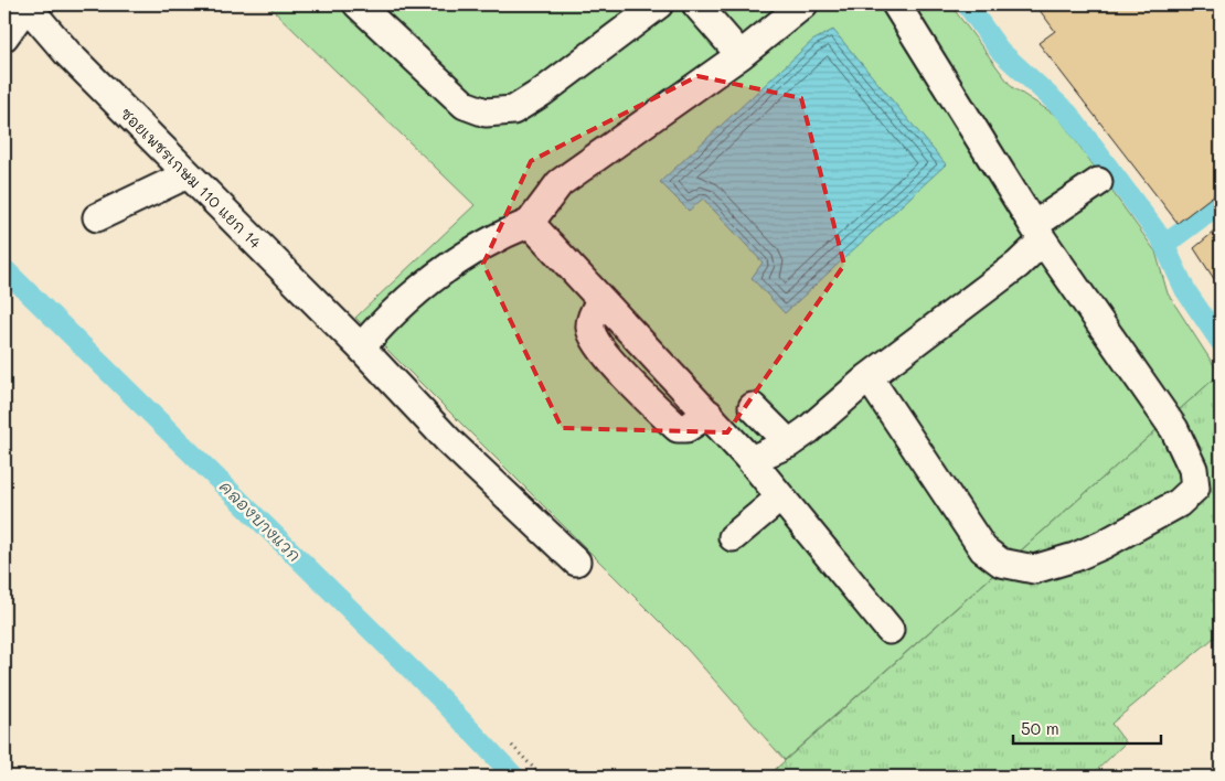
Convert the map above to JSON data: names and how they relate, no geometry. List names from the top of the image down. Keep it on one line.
{"streets":{"street":["ซอยเพชรเกษม 110 แยก 14"]},"water":["คลองบางแวก"],"scale_bar":"50 m"}
